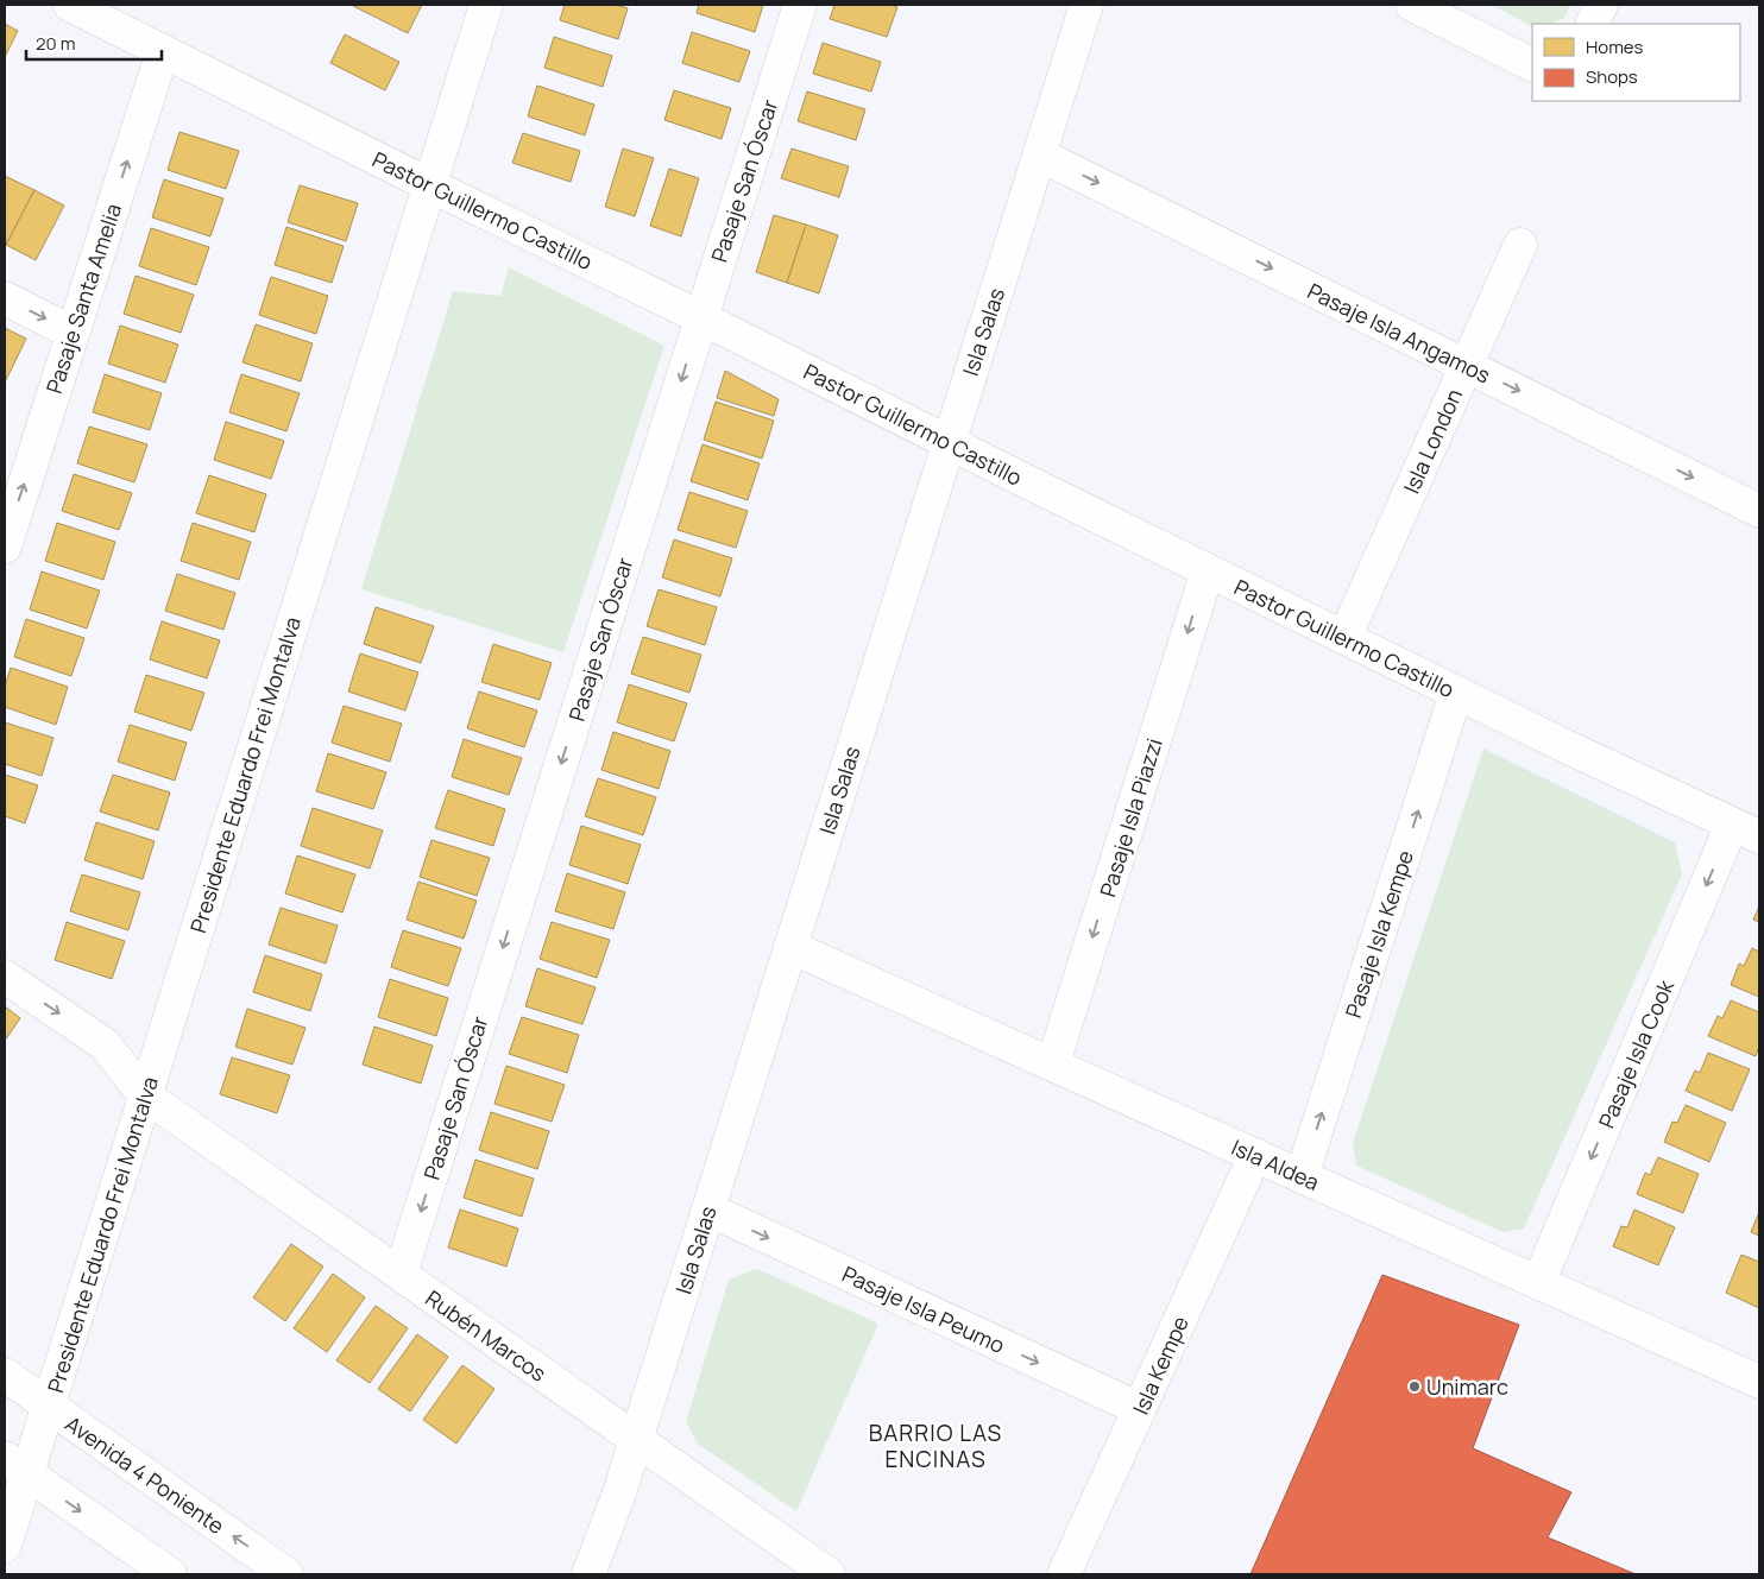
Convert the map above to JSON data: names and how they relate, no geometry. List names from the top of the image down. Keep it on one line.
{"streets":{"street":["Pasaje San Óscar","Pastor Guillermo Castillo","Pasaje Santa Amelia","Isla Salas","Pasaje Isla Angamos","Isla London","Presidente Eduardo Frei Montalva","Pasaje Isla Piazzi","Pasaje Isla Kempe","Pasaje Isla Cook","Isla Aldea","Pasaje Isla Peumo","Rubén Marcos","Isla Kempe","Avenida 4 Poniente"]},"crossings":[["Pasaje San Óscar","Pastor Guillermo Castillo"],["Pasaje San Óscar","Rubén Marcos"],["Pastor Guillermo Castillo","Pasaje Santa Amelia"],["Pastor Guillermo Castillo","Isla Salas"],["Pastor Guillermo Castillo","Isla London"],["Pastor Guillermo Castillo","Presidente Eduardo Frei Montalva"],["Pastor Guillermo Castillo","Pasaje Isla Piazzi"],["Pastor Guillermo Castillo","Pasaje Isla Kempe"],["Pastor Guillermo Castillo","Pasaje Isla Cook"],["Isla Salas","Pasaje Isla Angamos"],["Isla Salas","Isla Aldea"],["Isla Salas","Pasaje Isla Peumo"],["Isla Salas","Rubén Marcos"],["Pasaje Isla Angamos","Isla London"],["Presidente Eduardo Frei Montalva","Rubén Marcos"],["Presidente Eduardo Frei Montalva","Avenida 4 Poniente"],["Pasaje Isla Piazzi","Isla Aldea"],["Pasaje Isla Kempe","Isla Aldea"],["Pasaje Isla Cook","Isla Aldea"],["Isla Aldea","Isla Kempe"],["Pasaje Isla Peumo","Isla Kempe"]],"one_way":["Pasaje San Óscar","Pasaje Santa Amelia","Pasaje Isla Angamos","Pasaje Isla Piazzi","Pasaje Isla Kempe","Pasaje Isla Cook","Pasaje Isla Peumo"],"districts":["BARRIO LAS ENCINAS"],"places":["Unimarc"],"legend":["Homes","Shops"],"scale_bar":"20 m"}
